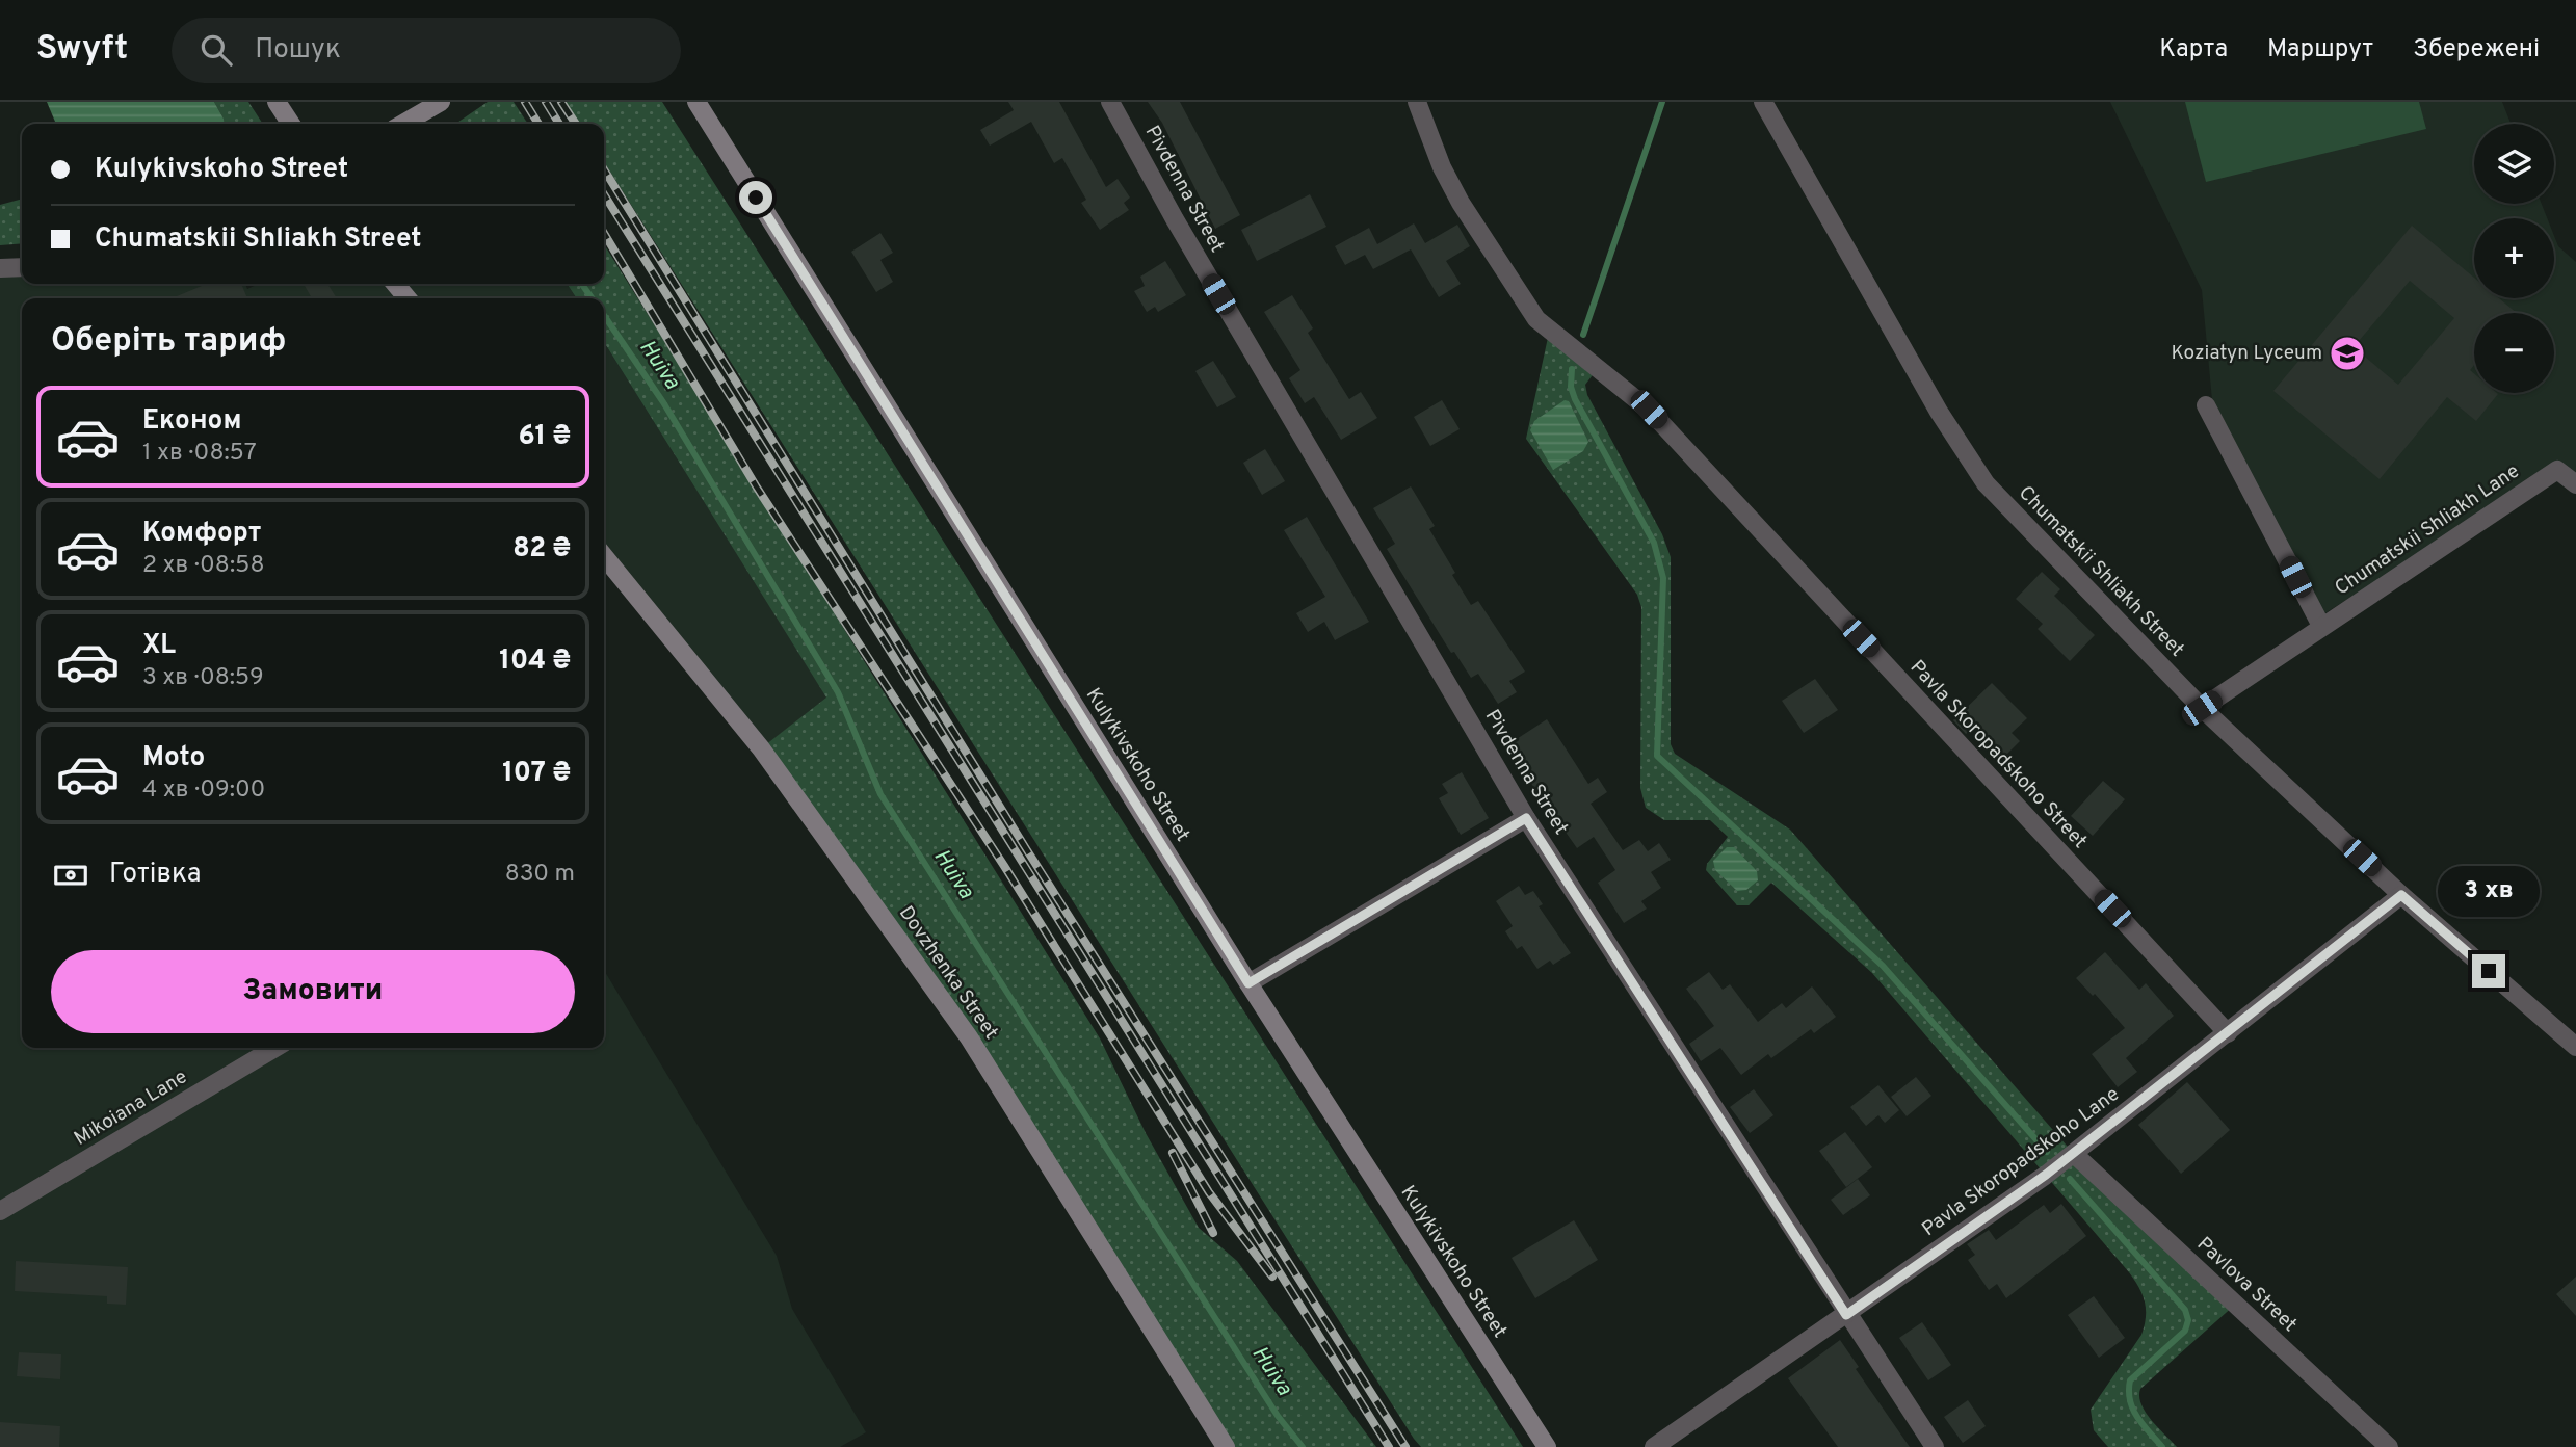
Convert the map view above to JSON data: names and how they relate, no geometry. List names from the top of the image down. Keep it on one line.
{"streets":{"street":["Pivdenna Street","Chumatskii Shliakh Lane","Chumatskii Shliakh Street","Pavla Skoropadskoho Street","Kulykivskoho Street","Dovzhenka Street","Mikoiana Lane","Pavla Skoropadskoho Lane","Pavlova Street"]},"crossings":[["Pivdenna Street","Pavla Skoropadskoho Lane"],["Chumatskii Shliakh Lane","Chumatskii Shliakh Street"],["Chumatskii Shliakh Street","Pavla Skoropadskoho Lane"],["Pavla Skoropadskoho Street","Pavla Skoropadskoho Lane"],["Pavla Skoropadskoho Lane","Pavlova Street"]],"water":["Huiva"],"places":{"school or university":["Koziatyn Lyceum"]},"page":{"header":"Swyft","search":"Пошук","nav":["Карта","Маршрут","Збережені"],"map_buttons":["+","−"],"banner":["Kulykivskoho Street","Chumatskii Shliakh Street"],"heading":"Оберіть тариф","list":[{"name":"Економ","note":"1 хв · 08:57","value":"61 ₴"},{"name":"Комфорт","note":"2 хв · 08:58","value":"82 ₴"},{"name":"XL","note":"3 хв · 08:59","value":"104 ₴"},{"name":"Moto","note":"4 хв · 09:00","value":"107 ₴"}],"pay":["Готівка","830 m"],"bubble":"3 хв","buttons":"Замовити"}}
